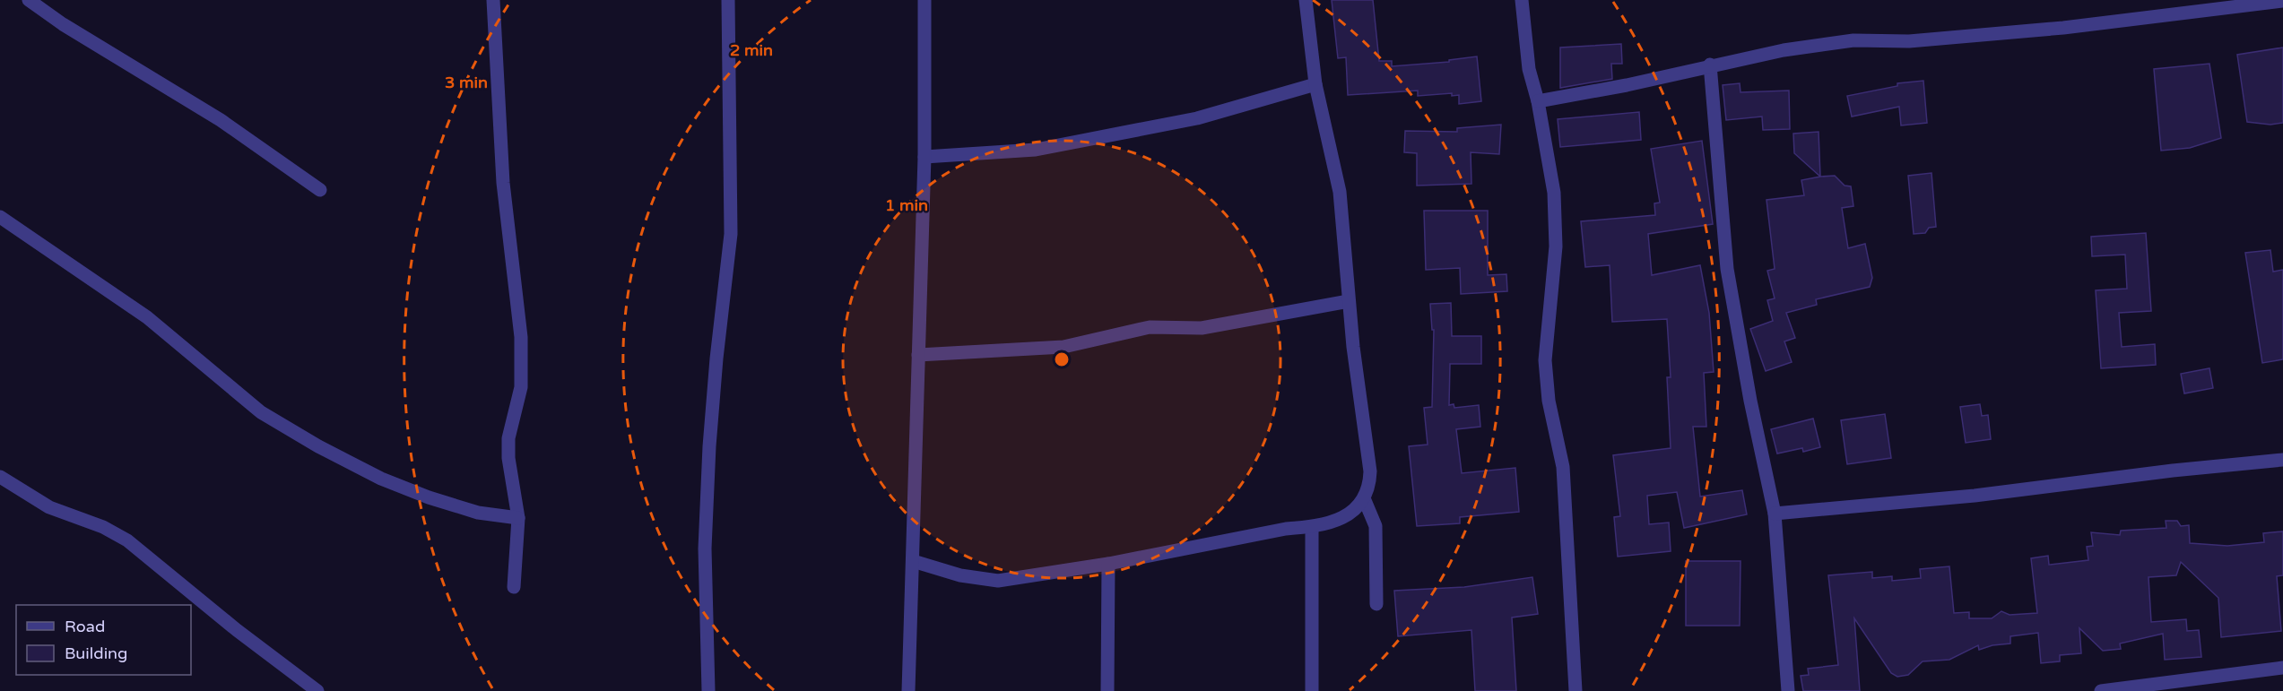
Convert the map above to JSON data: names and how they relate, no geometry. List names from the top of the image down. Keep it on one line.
{"legend":["Road","Building"],"rings":["2 min","3 min","1 min"]}
